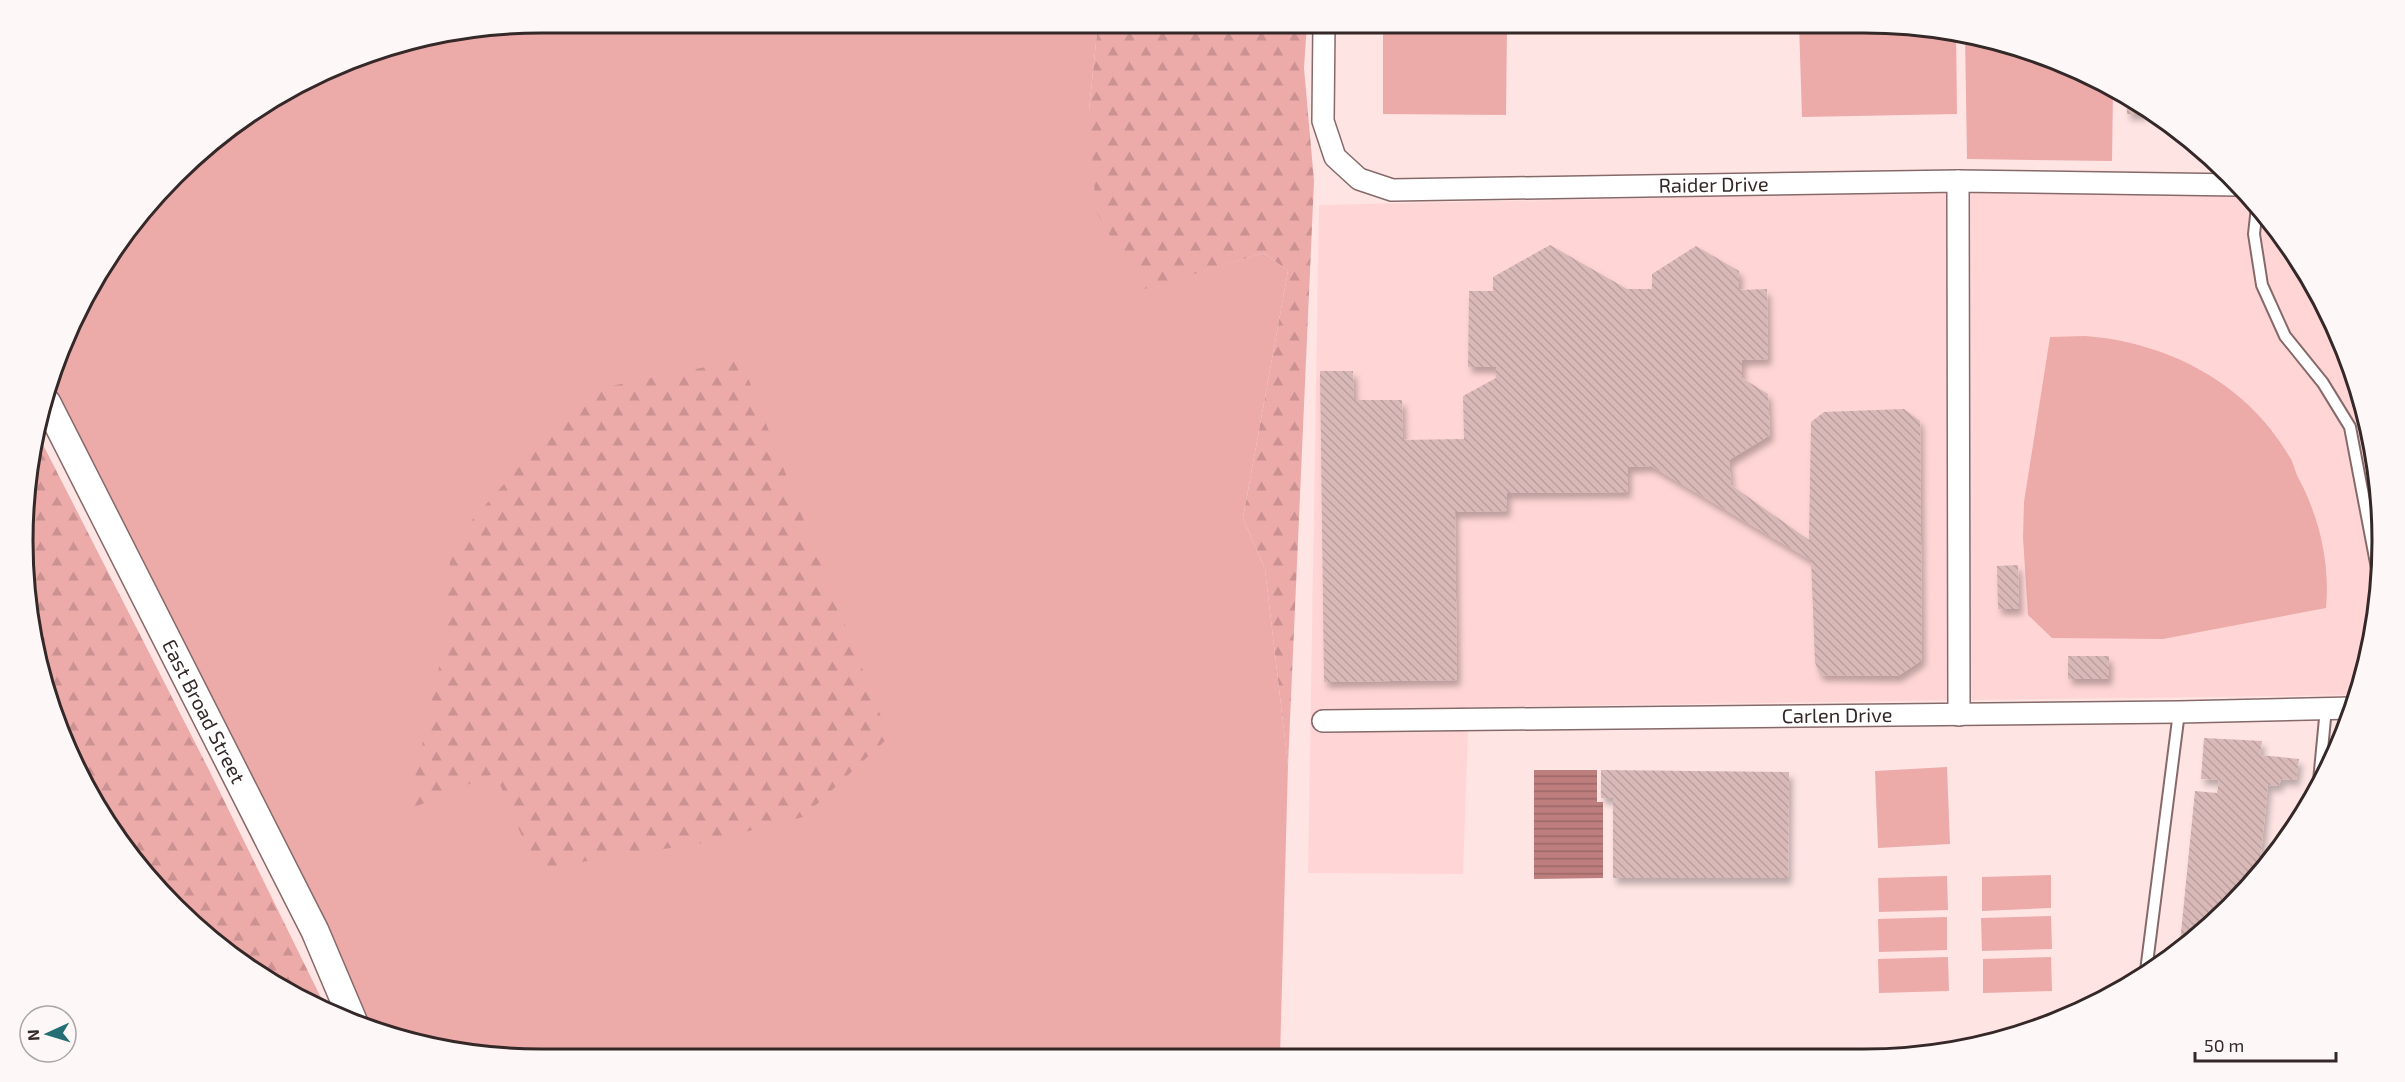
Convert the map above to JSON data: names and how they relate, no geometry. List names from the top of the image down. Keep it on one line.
{"streets":{"street":["Raider Drive","East Broad Street","Carlen Drive"]},"scale_bar":"50 m","north":"left"}
